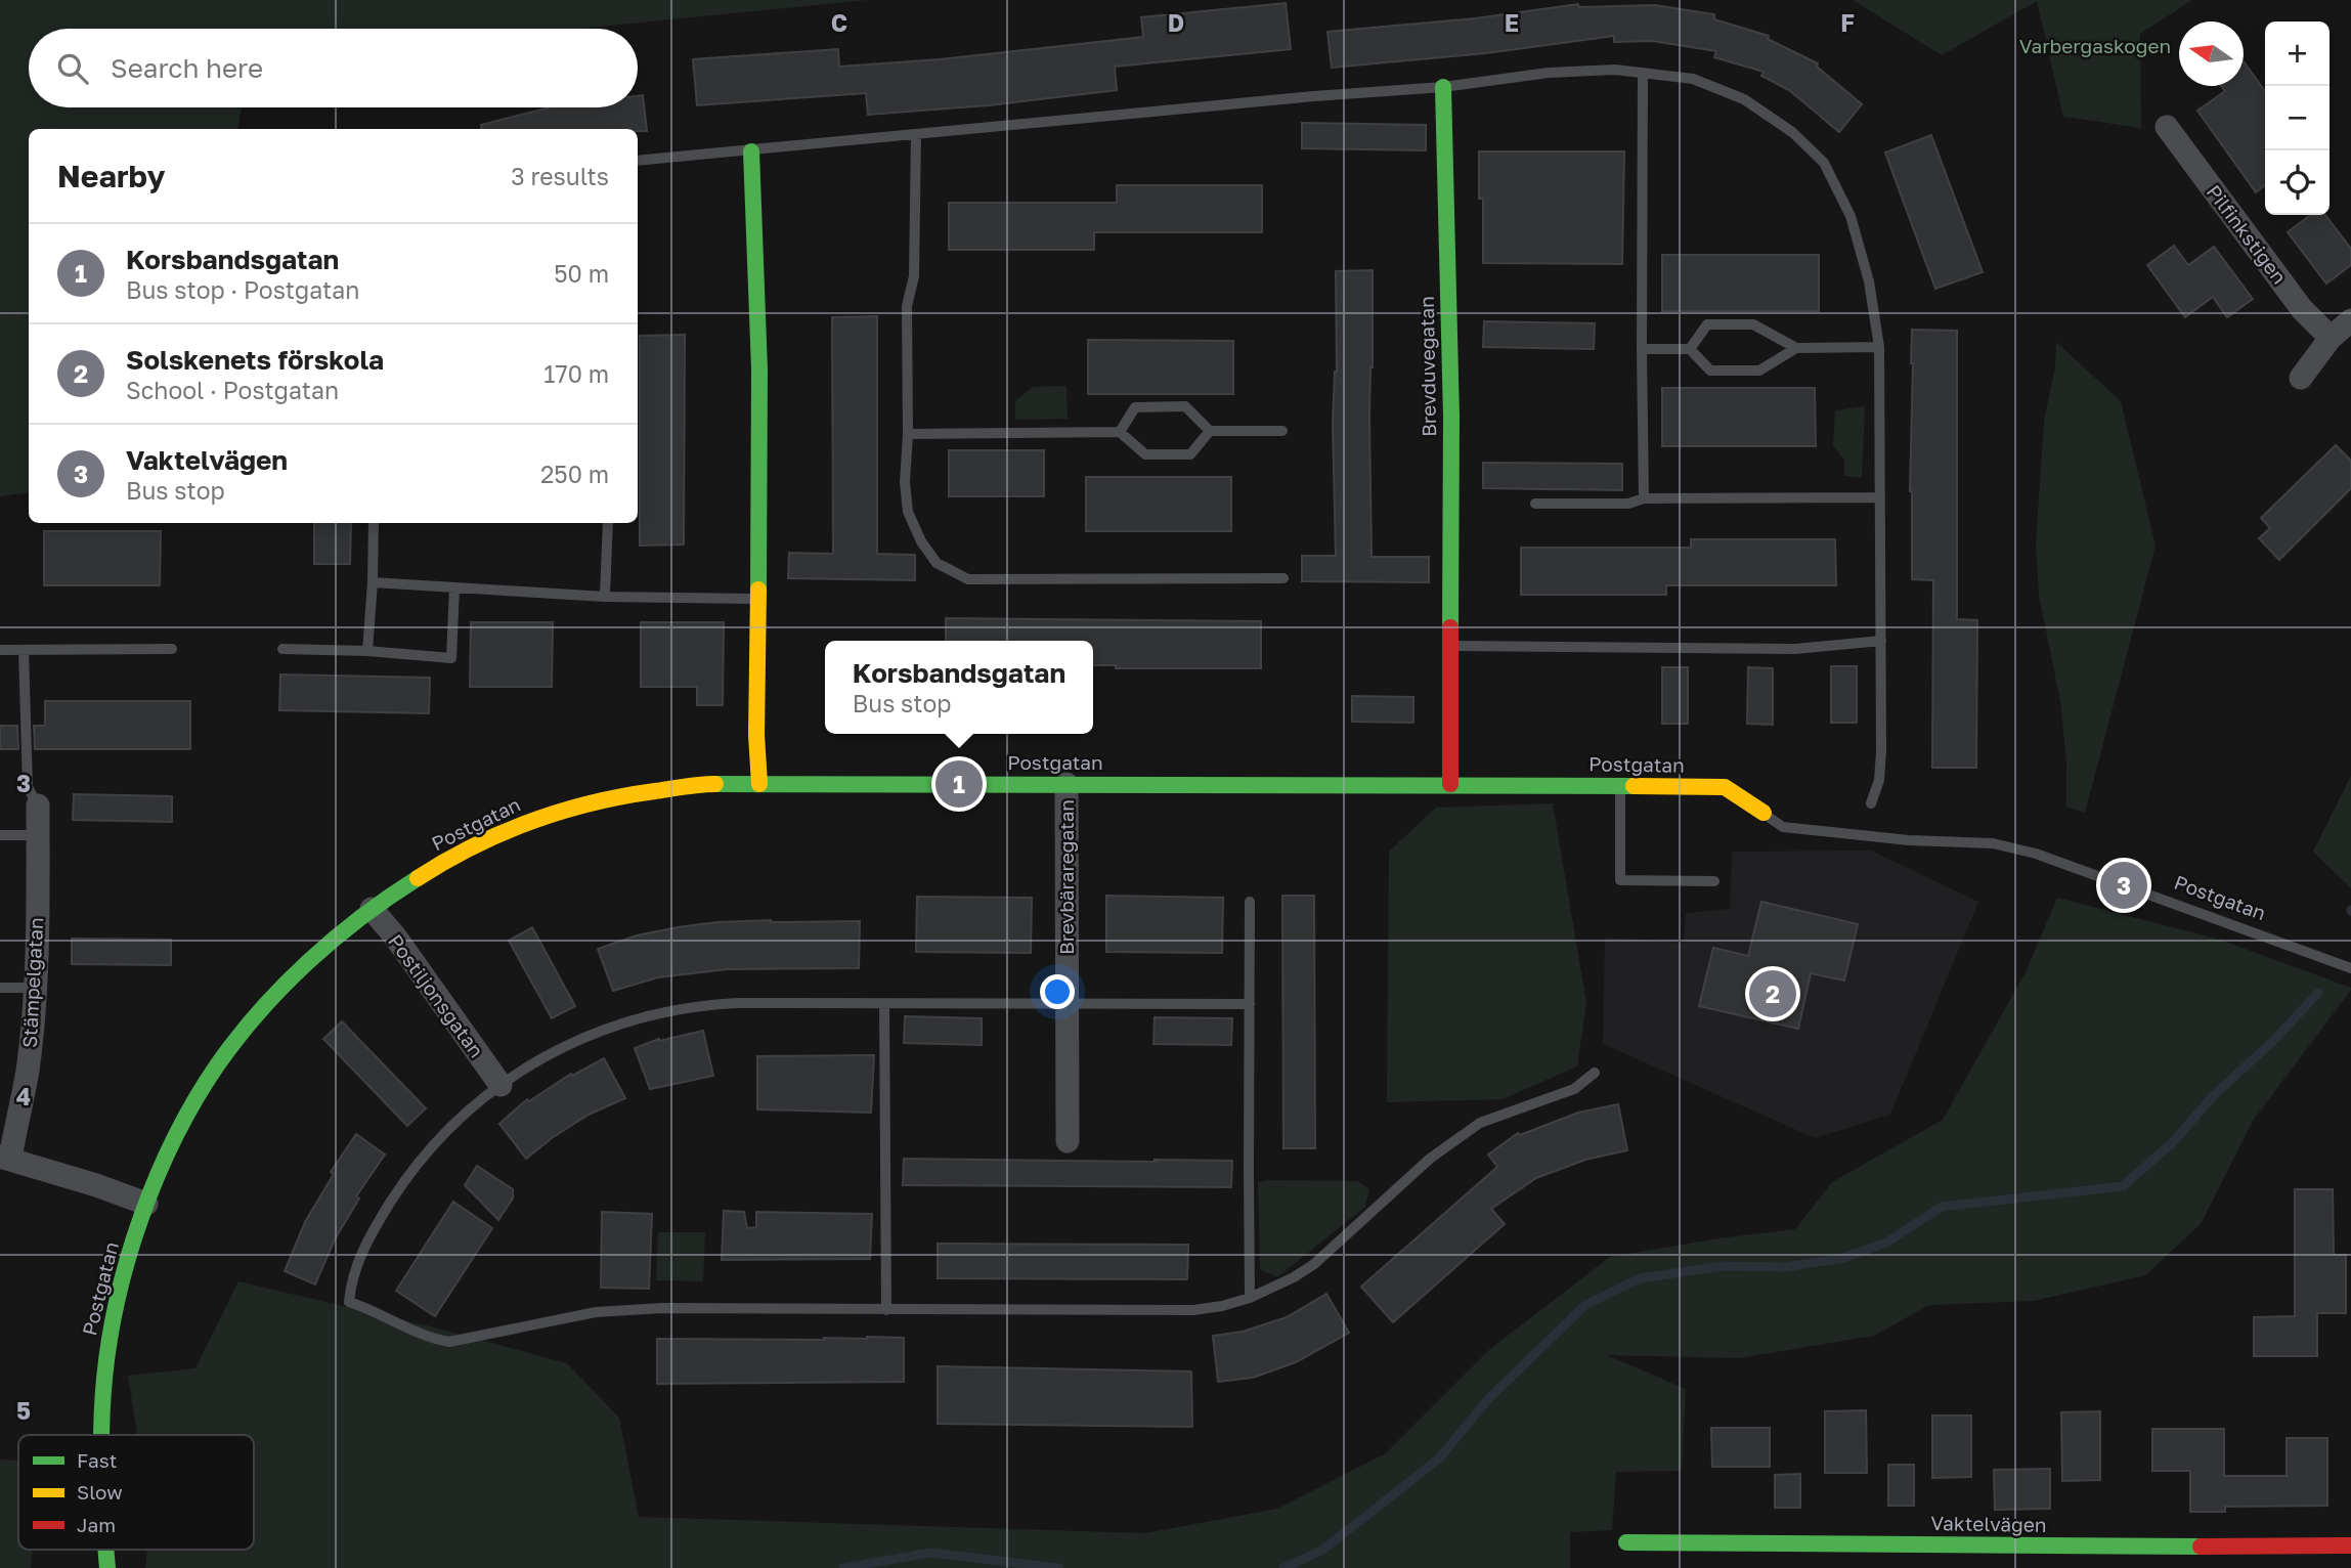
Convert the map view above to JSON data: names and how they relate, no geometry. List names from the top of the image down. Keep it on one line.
{"streets":{"street":["Pilfinkstigen","Brevduvegatan","Postgatan","Brevbäraregatan","Stämpelgatan","Postiljonsgatan","Vaktelvägen"]},"crossings":[["Brevduvegatan","Postgatan"],["Postgatan","Brevbäraregatan"],["Postgatan","Stämpelgatan"],["Postgatan","Postiljonsgatan"]],"parks":["Varbergaskogen"],"legend":["Fast","Slow","Jam"],"north":"left","page":{"map_buttons":["+","−"],"search":"Search here","heading":["Nearby","3 results"],"list":[{"mark":"1","name":"Korsbandsgatan","note":"Bus stop · Postgatan","value":"50 m"},{"mark":"2","name":"Solskenets förskola","note":"School · Postgatan","value":"170 m"},{"mark":"3","name":"Vaktelvägen","note":"Bus stop","value":"250 m"}],"popup":["Korsbandsgatan","Bus stop"],"pins":["1","3","2"]},"grid":{"columns":["C","D","E","F"],"rows":["3","4","5"]}}
